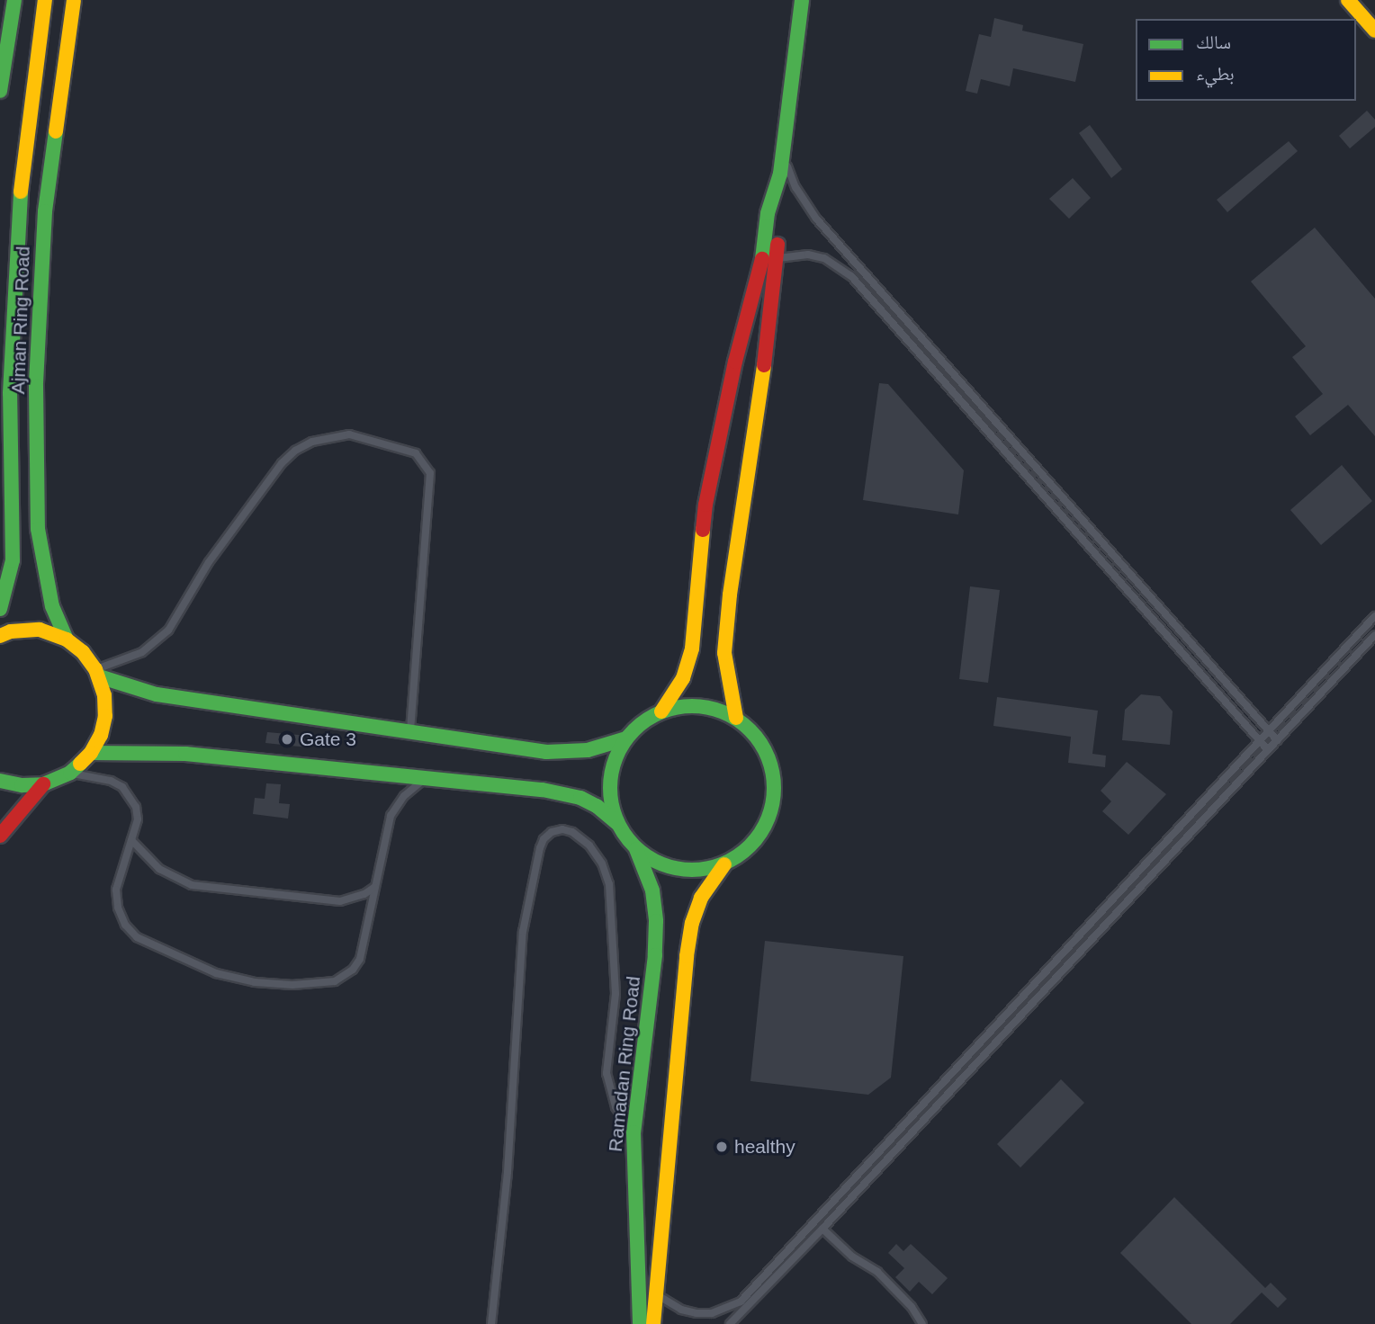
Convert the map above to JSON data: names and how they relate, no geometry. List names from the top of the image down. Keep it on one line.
{"streets":{"street":["Ajman Ring Road","Ramadan Ring Road"]},"places":["Gate 3","healthy"],"legend":["سالك","بطيء"]}
